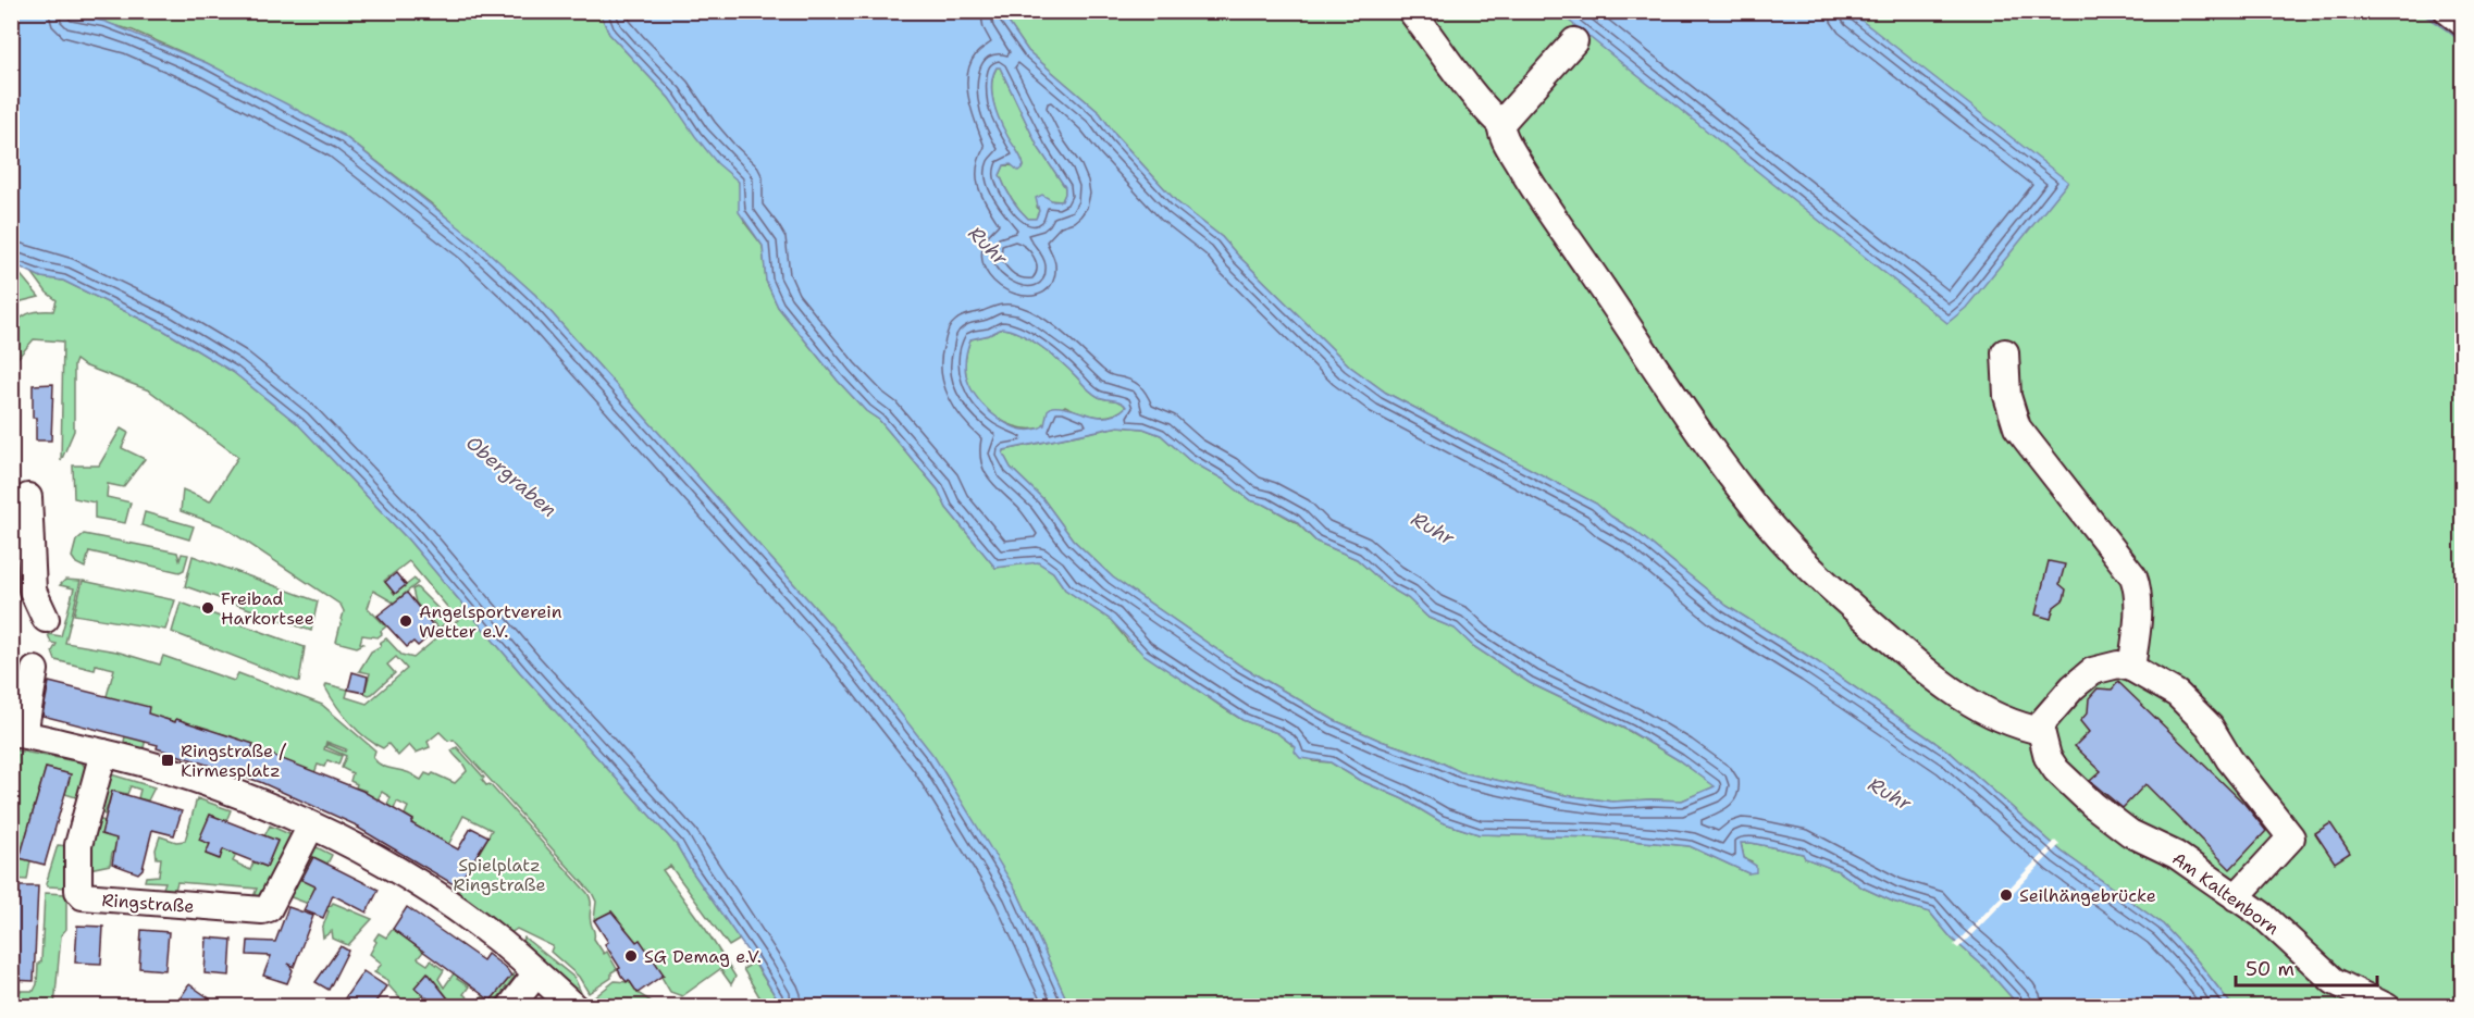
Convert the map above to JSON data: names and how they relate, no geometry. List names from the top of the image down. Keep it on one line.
{"streets":{"street":["Am Kaltenborn","Ringstraße"]},"water":["Ruhr","Obergraben"],"parks":["Spielplatz Ringstraße"],"places":{"other":["Freibad Harkortsee","Angelsportverein Wetter e.V.","Seilhängebrücke","SG Demag e.V."],"transit":["Ringstraße / Kirmesplatz"]},"scale_bar":"50 m"}
